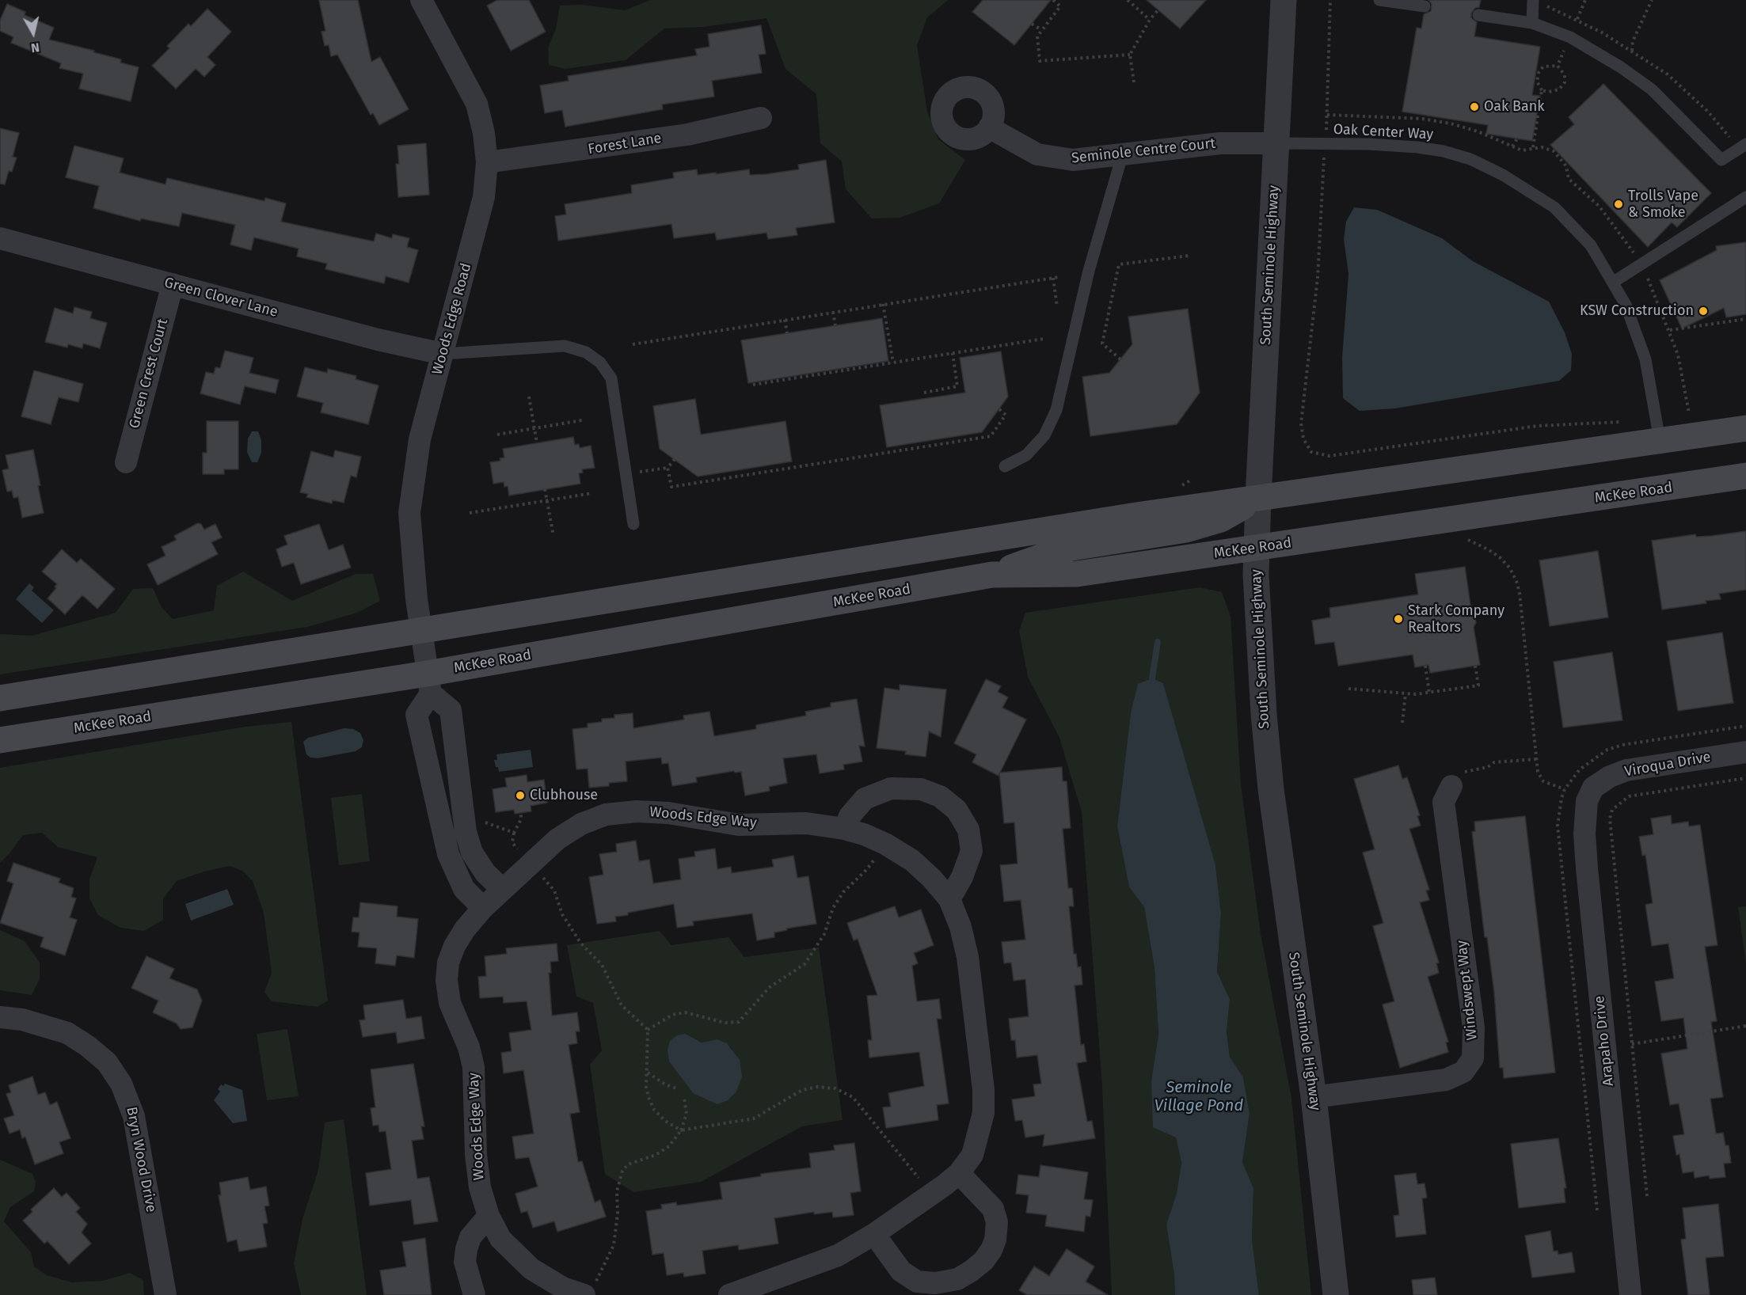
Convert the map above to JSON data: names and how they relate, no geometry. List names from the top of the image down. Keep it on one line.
{"streets":{"main road":["McKee Road"],"street":["Forest Lane","Seminole Centre Court","South Seminole Highway","Green Clover Lane","Woods Edge Road","Green Crest Court","Viroqua Drive","Woods Edge Way","Windswept Way","Arapaho Drive","Bryn Wood Drive"],"lane":["Oak Center Way"]},"crossings":[["Oak Center Way","Seminole Centre Court"],["Oak Center Way","South Seminole Highway"],["Oak Center Way","McKee Road"],["Forest Lane","Woods Edge Road"],["Seminole Centre Court","South Seminole Highway"],["South Seminole Highway","McKee Road"],["South Seminole Highway","Windswept Way"],["Green Clover Lane","Woods Edge Road"],["Green Clover Lane","Green Crest Court"],["Woods Edge Road","McKee Road"],["Viroqua Drive","Arapaho Drive"]],"water":["Seminole Village Pond"],"places":["Oak Bank","Trolls Vape & Smoke","KSW Construction","Stark Company Realtors","Clubhouse"],"north":"bottom"}
